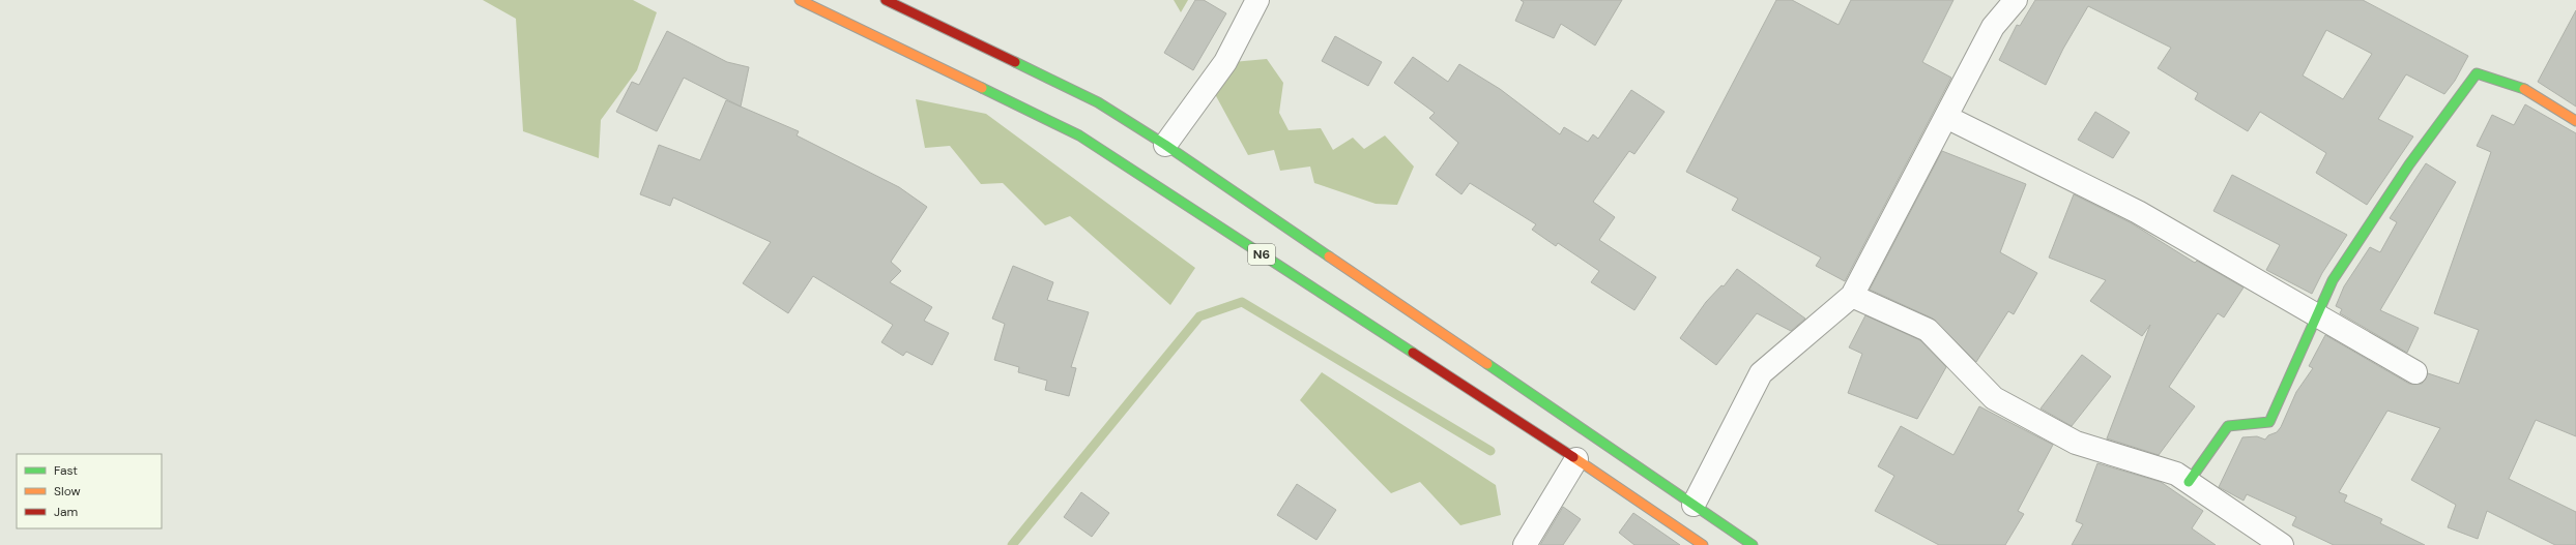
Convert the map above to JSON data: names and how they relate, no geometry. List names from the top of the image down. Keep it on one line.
{"streets":{"main road":["N6"]},"legend":["Fast","Slow","Jam"]}
